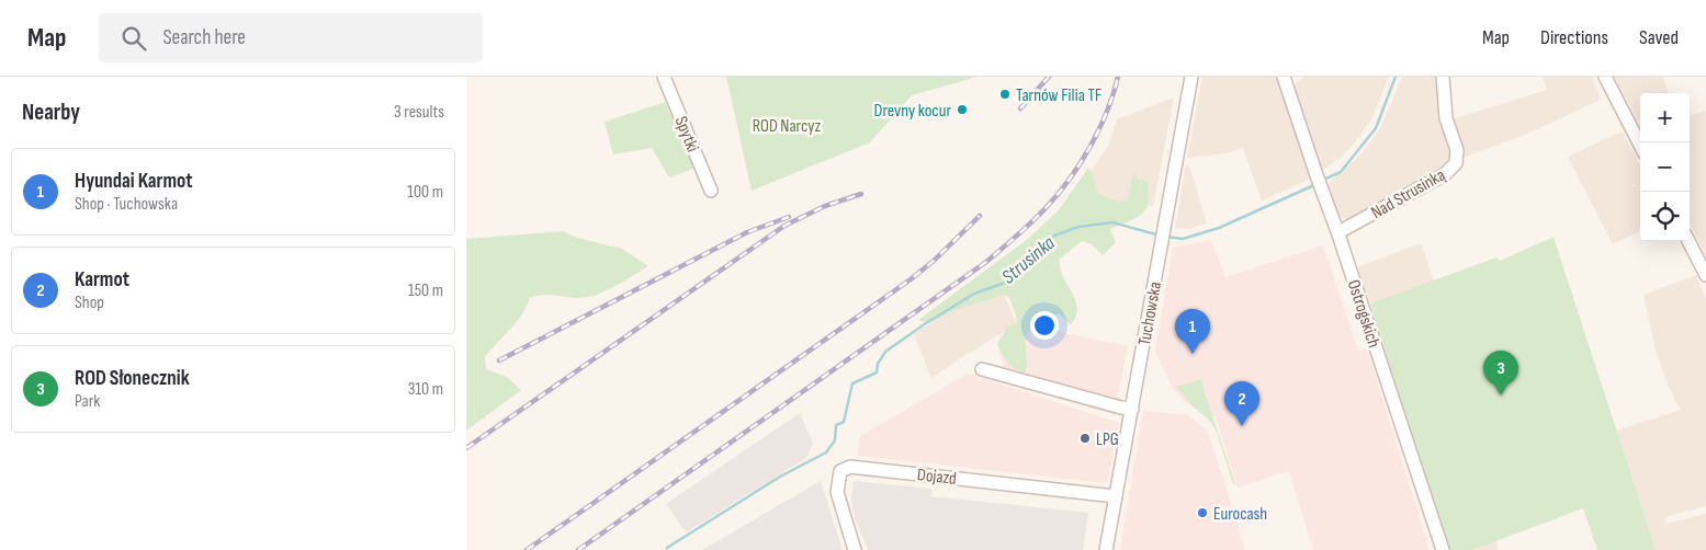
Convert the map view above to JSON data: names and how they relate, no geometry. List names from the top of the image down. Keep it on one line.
{"streets":{"street":["Spytki","Nad Strusinką","Tuchowska","Ostrogskich","Dojazd"]},"crossings":[["Nad Strusinką","Ostrogskich"],["Tuchowska","Dojazd"]],"water":["Strusinka"],"parks":["ROD Narcyz"],"places":["Tarnów Filia TF","Drevny kocur","LPG","Eurocash"],"page":{"header":"Map","search":"Search here","nav":["Map","Directions","Saved"],"heading":["Nearby","3 results"],"map_buttons":["+","−"],"list":[{"mark":"1","name":"Hyundai Karmot","note":"Shop · Tuchowska","value":"100 m"},{"mark":"2","name":"Karmot","note":"Shop","value":"150 m"},{"mark":"3","name":"ROD Słonecznik","note":"Park","value":"310 m"}],"pins":["1","3","2"]}}
